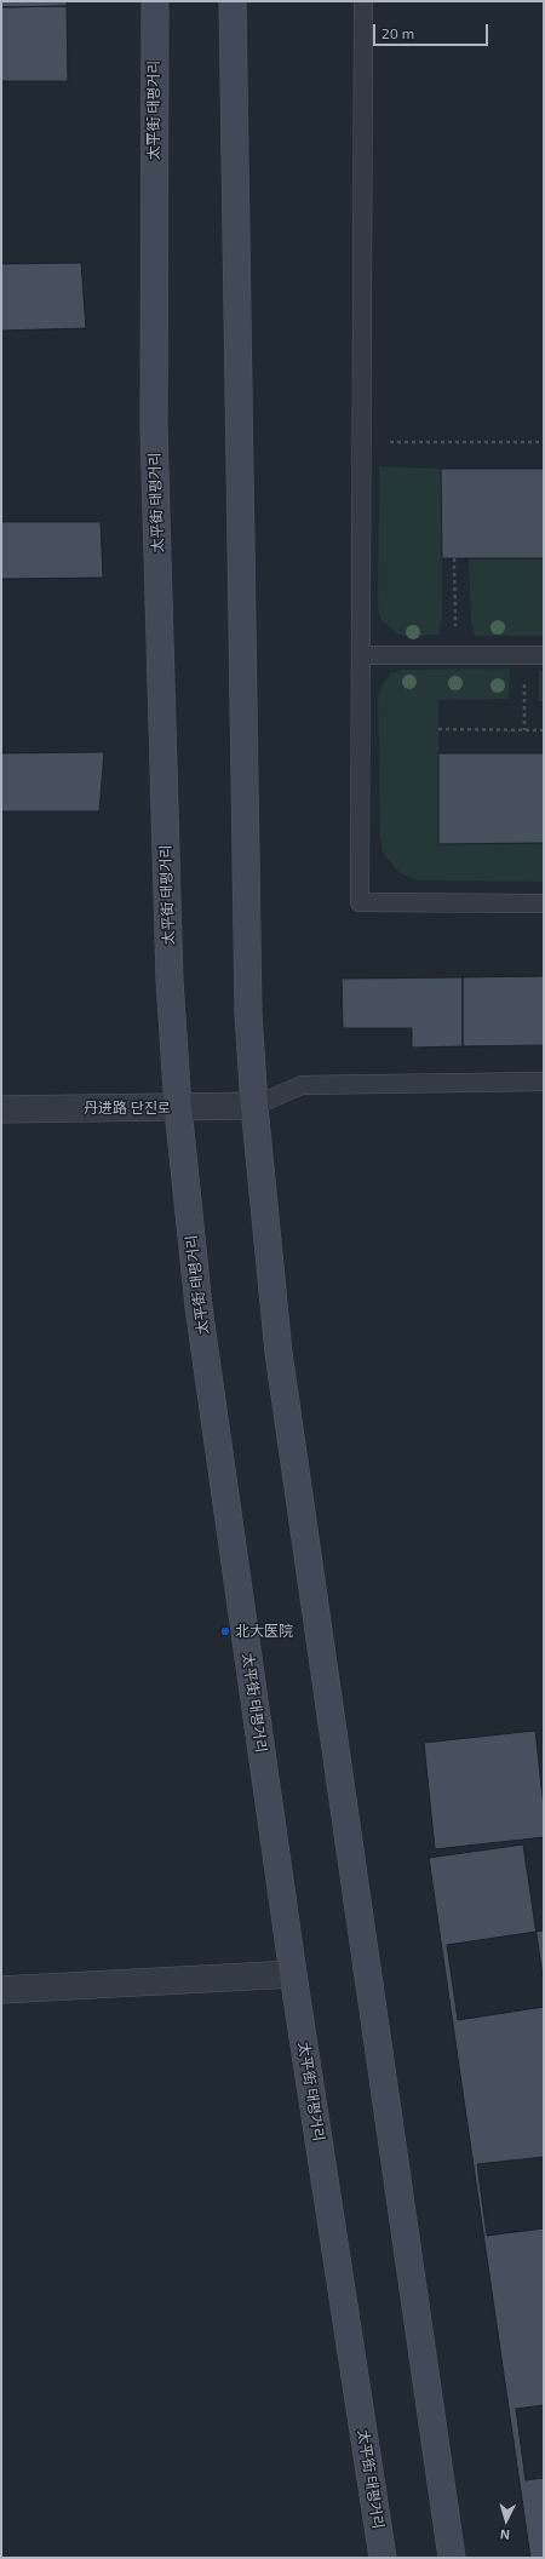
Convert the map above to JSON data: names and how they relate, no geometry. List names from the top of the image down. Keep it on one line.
{"streets":{"main road":["太平街 태평거리"],"street":["丹进路 단진로"]},"crossings":[["太平街 태평거리","丹进路 단진로"]],"places":["北大医院"],"scale_bar":"20 m","north":"bottom"}
